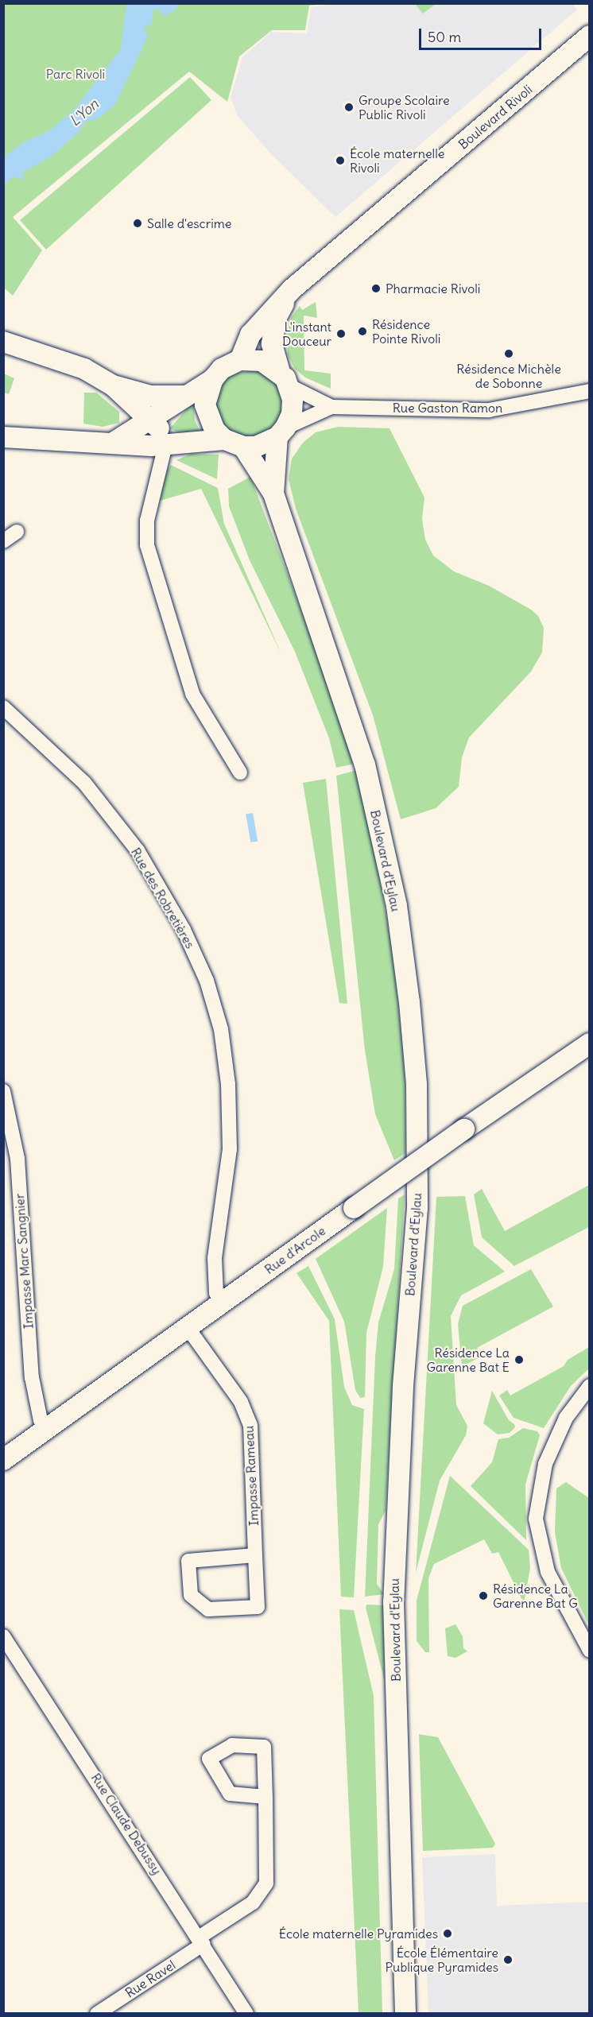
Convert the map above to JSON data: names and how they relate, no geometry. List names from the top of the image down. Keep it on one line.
{"streets":{"main road":["Boulevard Rivoli","Boulevard d'Eylau","Rue d'Arcole"],"street":["Rue Gaston Ramon","Rue des Robretières","Impasse Marc Sangnier","Impasse Rameau","Rue Claude Debussy","Rue Ravel"]},"crossings":[["Boulevard Rivoli","Rue Gaston Ramon"],["Boulevard Rivoli","Boulevard d'Eylau"],["Rue Gaston Ramon","Boulevard d'Eylau"],["Rue des Robretières","Rue d'Arcole"],["Rue d'Arcole","Impasse Marc Sangnier"],["Rue d'Arcole","Impasse Rameau"],["Rue Claude Debussy","Rue Ravel"]],"water":["L'Yon"],"parks":["Parc Rivoli"],"places":["Groupe Scolaire Public Rivoli","École maternelle Rivoli","Salle d'escrime","Pharmacie Rivoli","Résidence Pointe Rivoli","L'instant Douceur","Résidence Michèle de Sobonne","Résidence La Garenne Bat E","Résidence La Garenne Bat G","École maternelle Pyramides","École Élémentaire Publique Pyramides"],"scale_bar":"50 m"}
